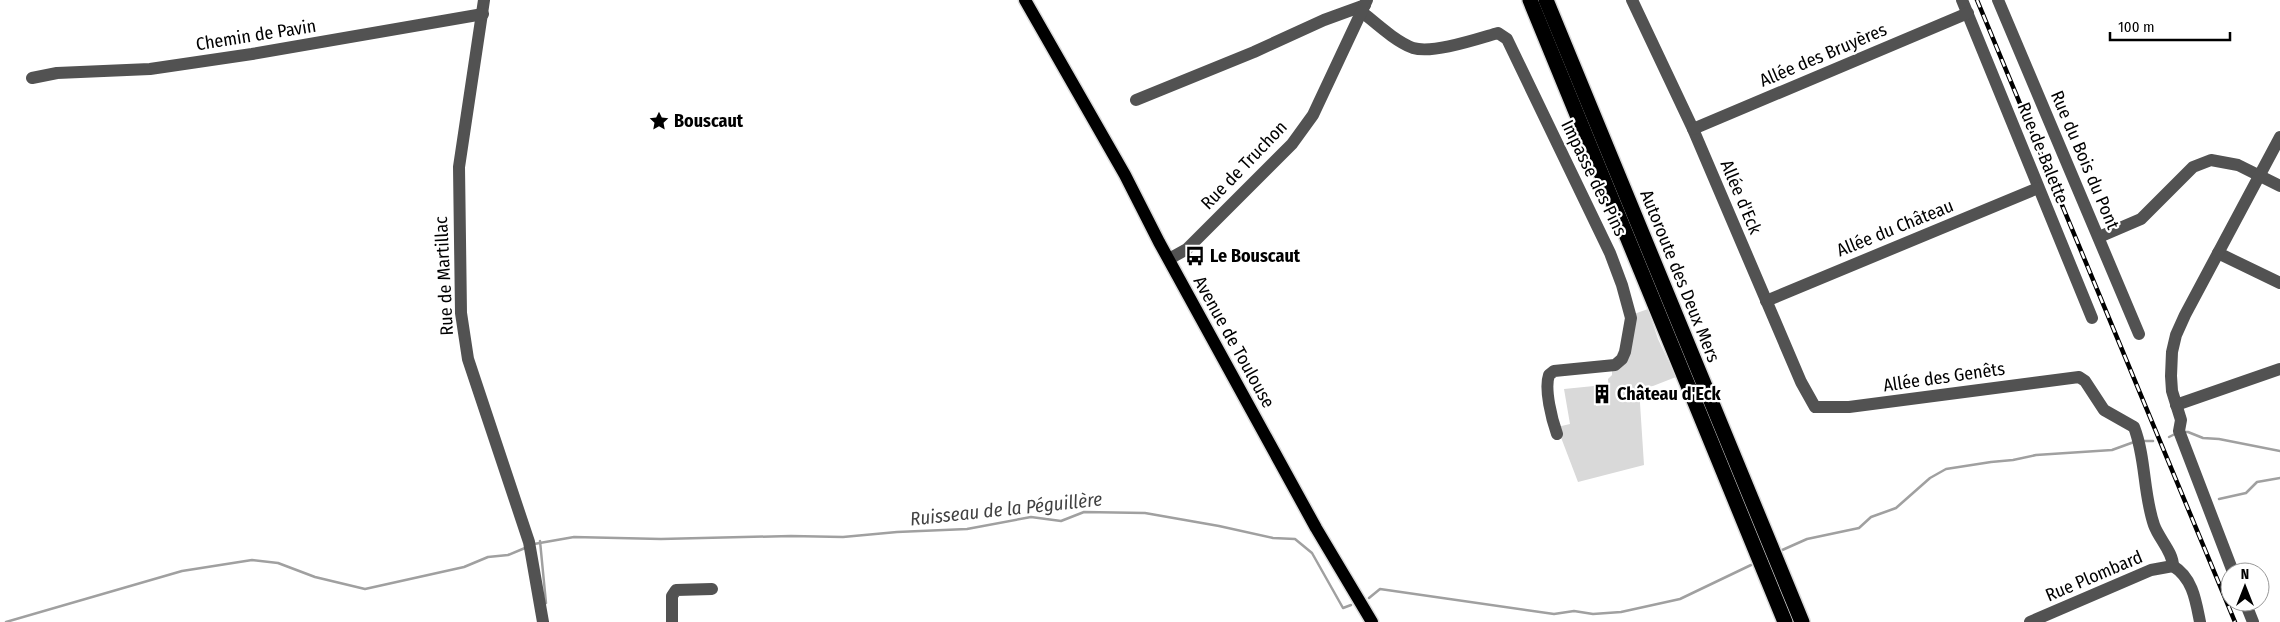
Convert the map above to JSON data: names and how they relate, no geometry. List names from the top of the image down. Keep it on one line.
{"streets":{"highway":["Autoroute des Deux Mers"],"main road":["Avenue de Toulouse"],"street":["Chemin de Pavin","Allée des Bruyères","Rue de Balette","Rue du Bois du Pont","Rue de Truchon","Impasse des Pins","Allée d'Eck","Allée du Château","Rue de Martillac","Allée des Genêts","Rue Plombard"]},"crossings":[["Chemin de Pavin","Rue de Martillac"],["Allée des Bruyères","Rue de Balette"],["Allée des Bruyères","Allée d'Eck"],["Rue de Balette","Allée du Château"],["Rue de Truchon","Impasse des Pins"],["Rue de Truchon","Avenue de Toulouse"],["Allée d'Eck","Allée du Château"],["Allée d'Eck","Allée des Genêts"],["Allée des Genêts","Rue Plombard"]],"water":["Ruisseau de la Péguillère"],"places":{"place":["Bouscaut"],"bus stop":["Le Bouscaut"],"building":["Château d'Eck"]},"scale_bar":"100 m","north":"top"}
